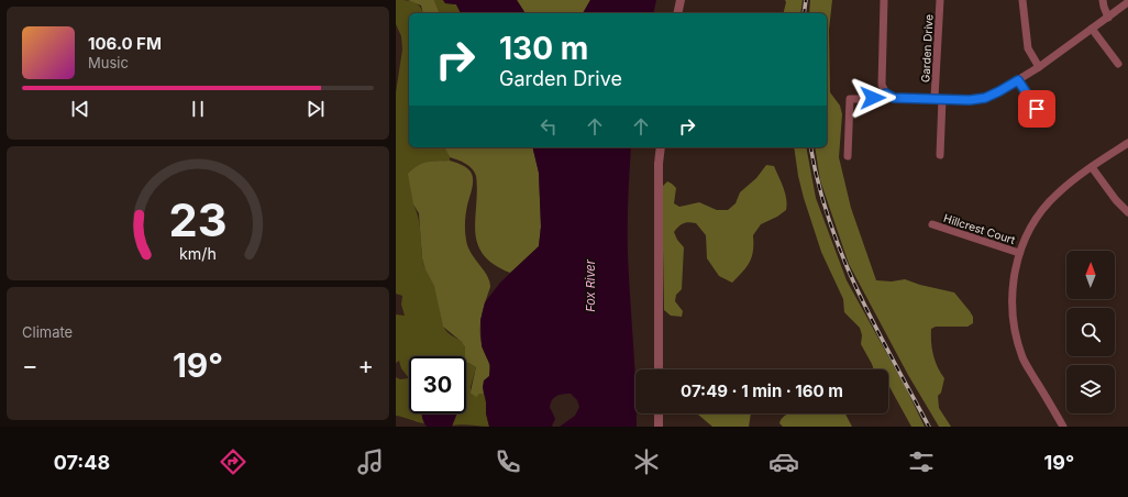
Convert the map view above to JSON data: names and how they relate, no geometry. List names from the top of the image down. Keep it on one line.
{"streets":{"street":["Garden Drive","Hillcrest Court"]},"water":["Fox River"],"north":"top","page":{"turn":["130 m","Garden Drive"],"song":["106.0 FM","Music"],"tile":"Climate","heat":["−","19°","+"],"limit":"30","trip":"07:49 · 1 min · 160 m","tabs":["07:48","19°"],"gauge":["23","km/h"]}}
